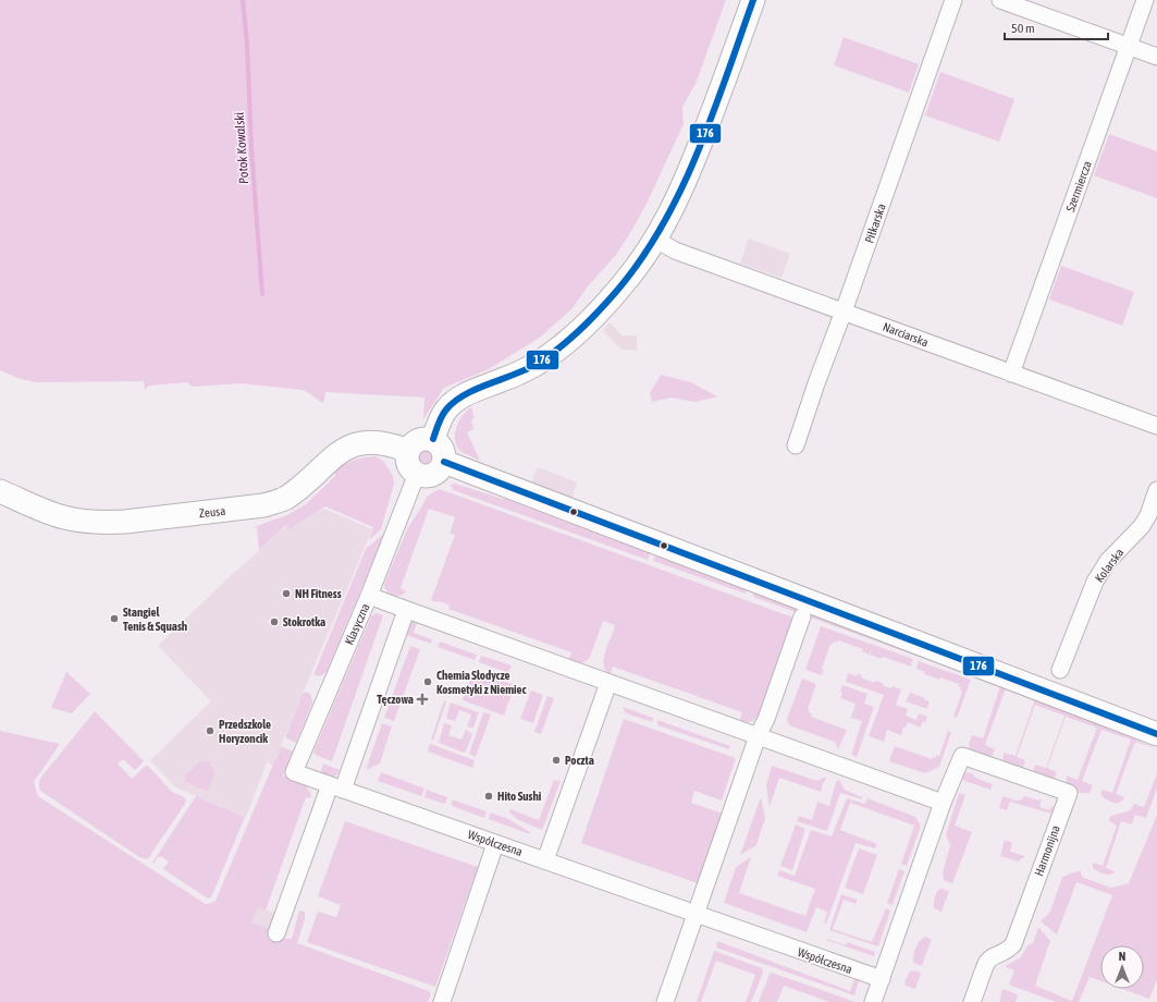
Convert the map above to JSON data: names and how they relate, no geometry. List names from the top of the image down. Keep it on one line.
{"streets":{"street":["Szermiercza","Piłkarska","Narciarska","Zeusa","Kolarska","Klasyczna","Współczesna","Harmonijna"]},"crossings":[["Szermiercza","Narciarska"],["Piłkarska","Narciarska"],["Zeusa","Klasyczna"],["Klasyczna","Współczesna"]],"water":["Potok Kowalski"],"places":{"other":["NH Fitness","Stangiel Tenis & Squash","Stokrotka","Chemia Słodycze Kosmetyki z Niemiec","Przedszkole Horyzoncik","Poczta","Hito Sushi"],"health":["Tęczowa"]},"lines":["transit line 176"],"scale_bar":"50 m","north":"top"}
